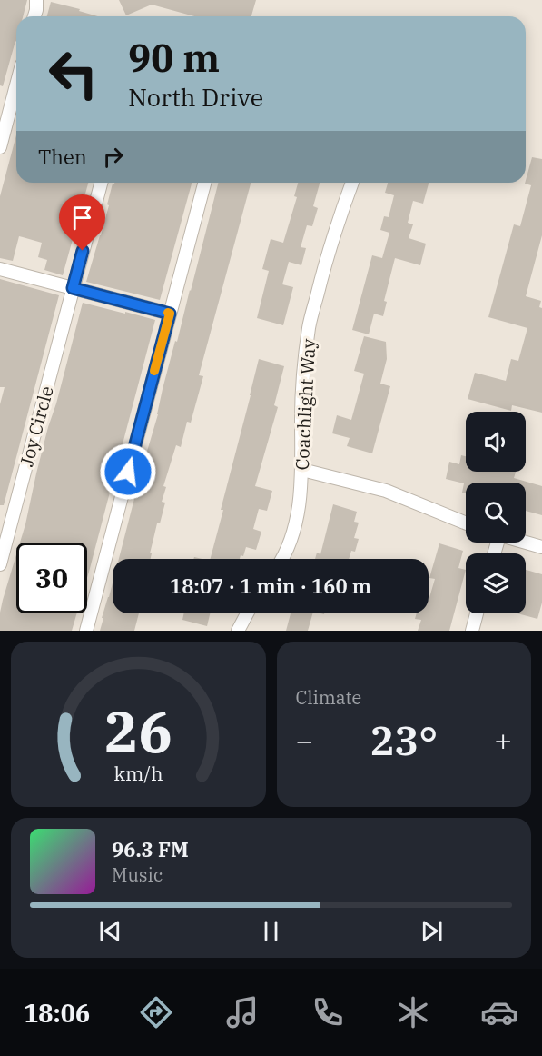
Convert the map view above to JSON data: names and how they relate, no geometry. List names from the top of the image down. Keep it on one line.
{"streets":{"street":["Coachlight Way","Joy Circle"]},"page":{"turn":["90 m","North Drive"],"then":"Then","limit":"30","trip":"18:07 · 1 min · 160 m","tile":"Climate","heat":["−","23°","+"],"song":["96.3 FM","Music"],"tabs":"18:06","gauge":["26","km/h"]}}
